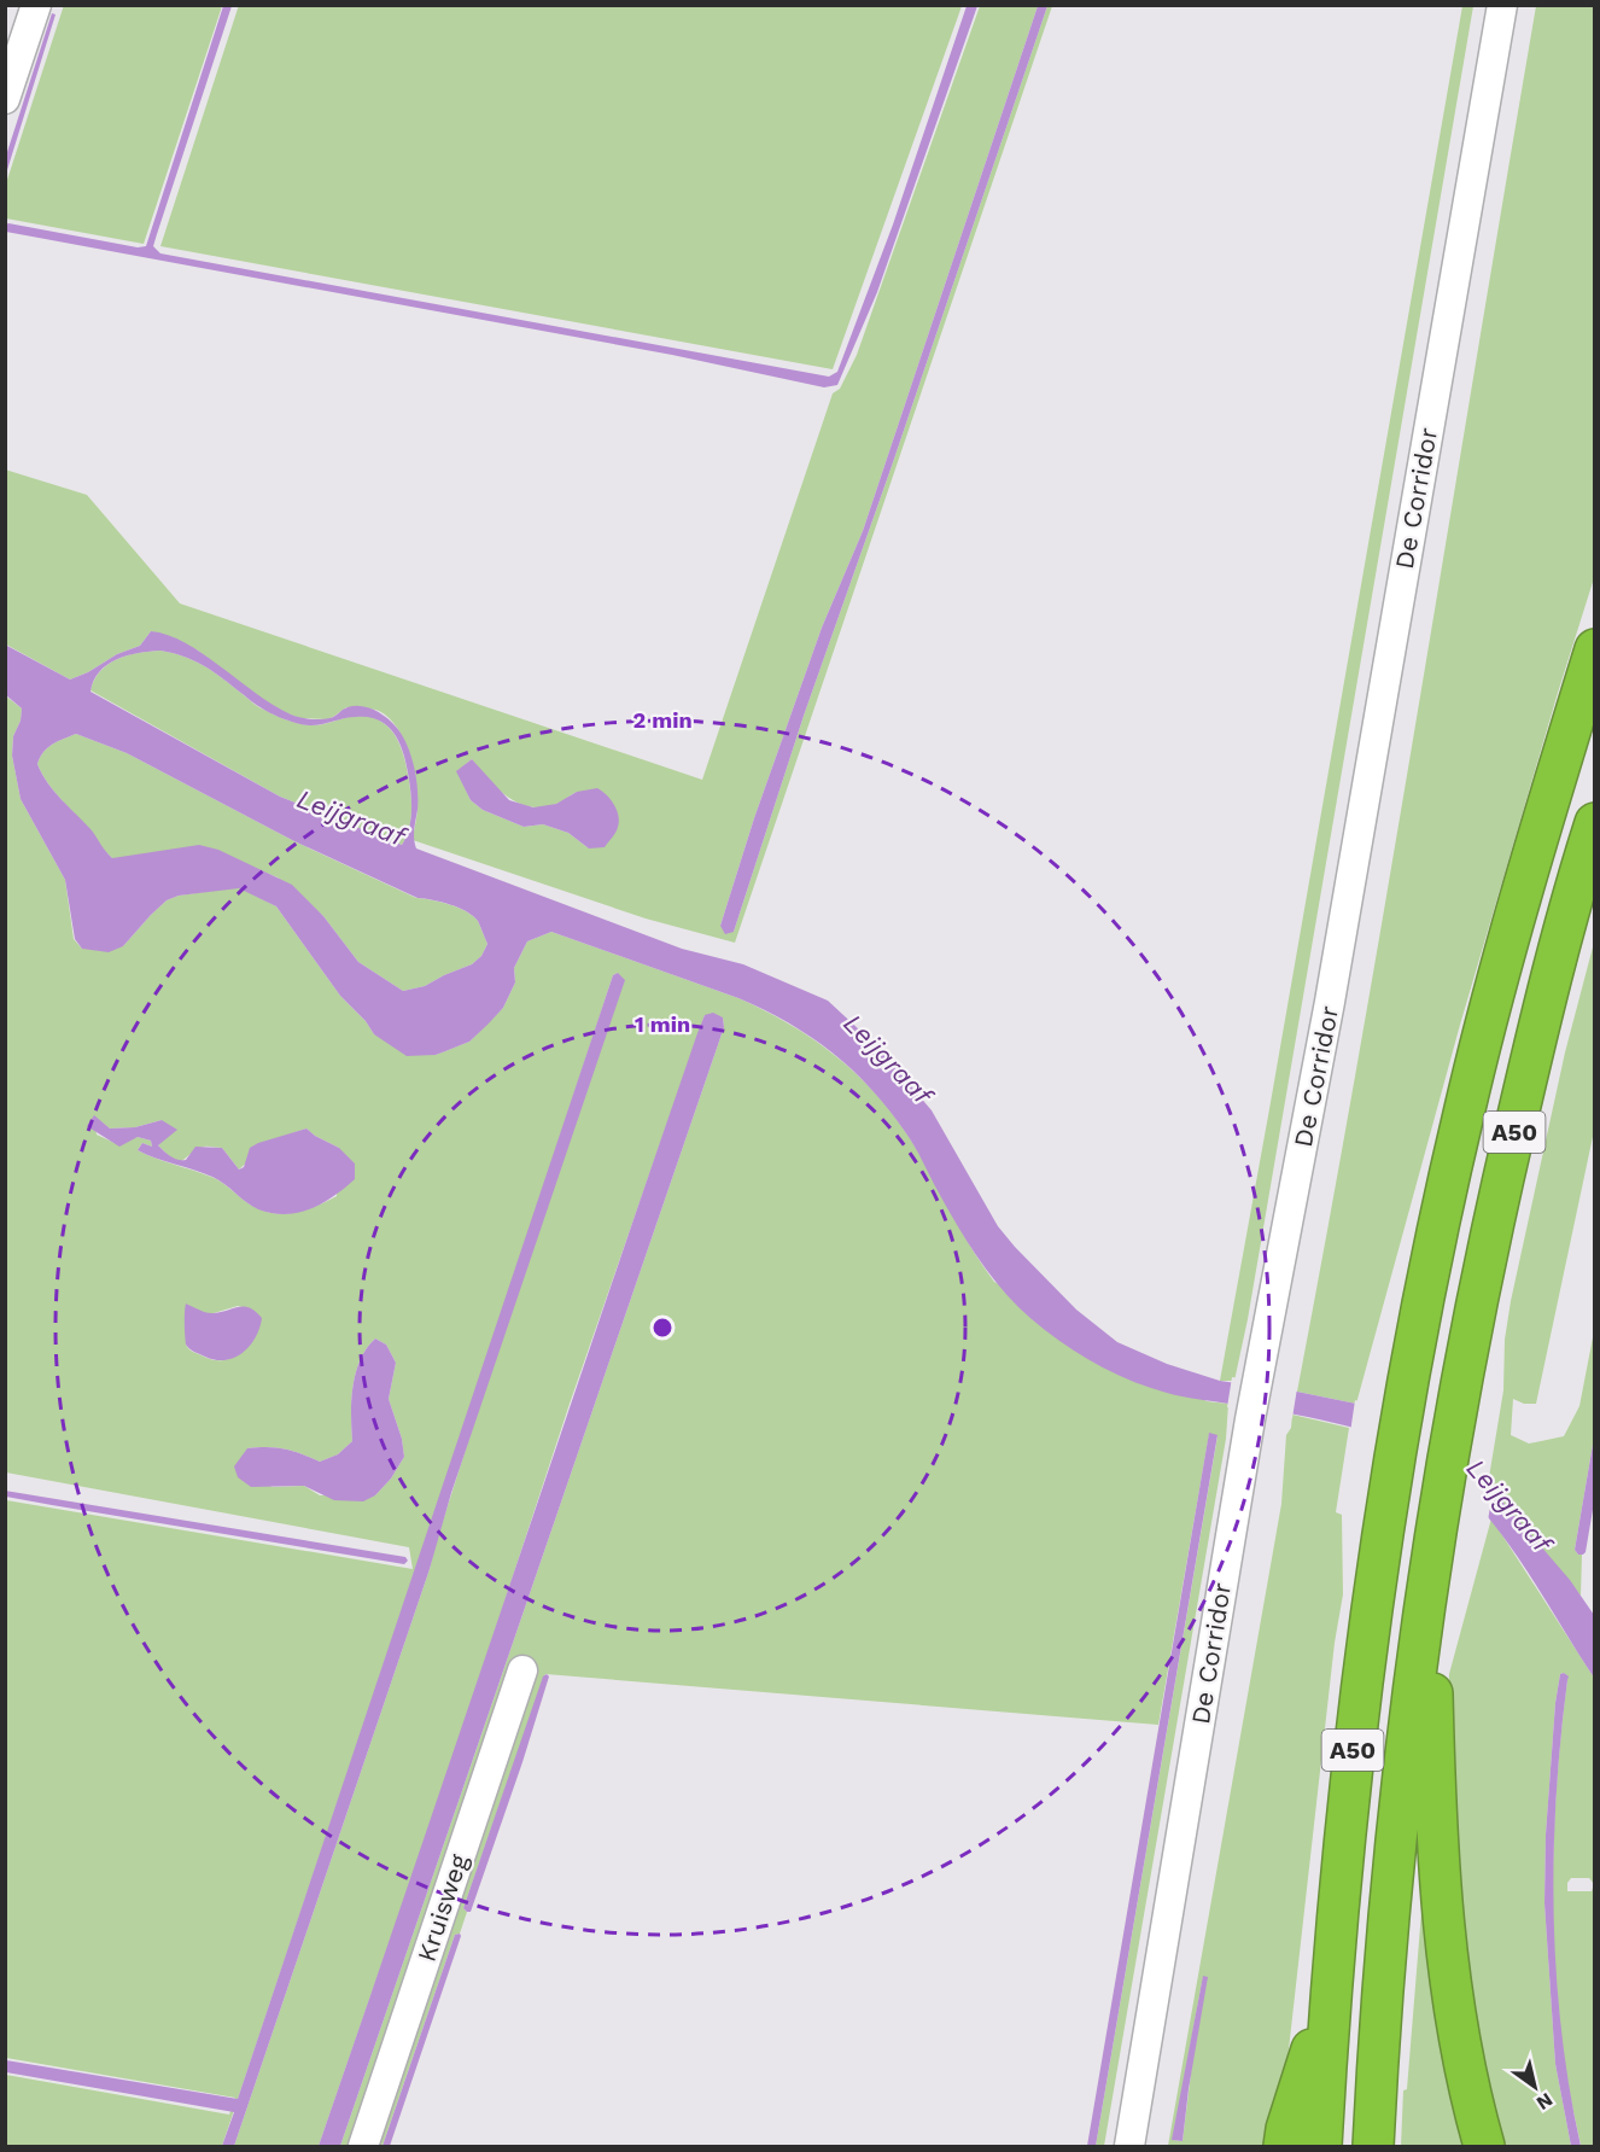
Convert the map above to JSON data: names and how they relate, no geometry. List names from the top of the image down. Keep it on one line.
{"streets":{"highway":["A50"],"street":["De Corridor","Kruisweg"]},"water":["Leijgraaf"],"north":"bottom right","rings":["2 min","1 min"]}
